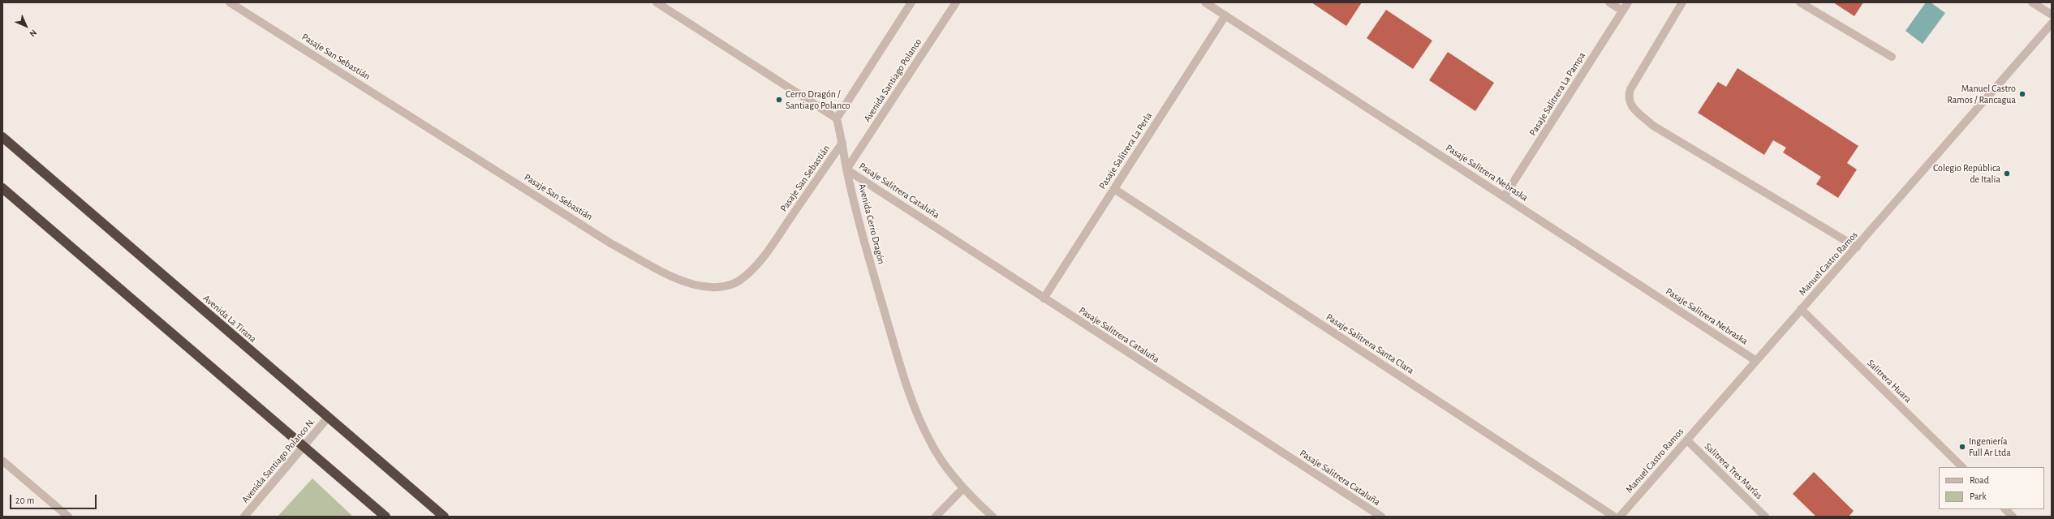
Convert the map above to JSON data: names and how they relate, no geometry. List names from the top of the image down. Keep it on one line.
{"streets":{"highway":["Avenida La Tirana"],"street":["Pasaje San Sebastián","Avenida Santiago Polanco","Pasaje Salitrera La Pampa","Pasaje Salitrera La Perla","Pasaje Salitrera Nebraska","Pasaje Salitrera Cataluña","Avenida Cerro Dragón","Manuel Castro Ramos","Pasaje Salitrera Santa Clara","Salitrera Huara","Avenida Santiago Polanco N.","Salitrera Tres Marías"]},"crossings":[["Pasaje San Sebastián","Avenida Cerro Dragón"],["Avenida Santiago Polanco","Pasaje Salitrera Cataluña"],["Avenida Santiago Polanco","Avenida Cerro Dragón"],["Pasaje Salitrera La Pampa","Pasaje Salitrera Nebraska"],["Pasaje Salitrera La Perla","Pasaje Salitrera Nebraska"],["Pasaje Salitrera La Perla","Pasaje Salitrera Cataluña"],["Pasaje Salitrera La Perla","Pasaje Salitrera Santa Clara"],["Pasaje Salitrera Nebraska","Manuel Castro Ramos"],["Pasaje Salitrera Cataluña","Avenida Cerro Dragón"],["Manuel Castro Ramos","Salitrera Huara"],["Manuel Castro Ramos","Salitrera Tres Marías"],["Avenida La Tirana","Avenida Santiago Polanco N."]],"places":["Manuel Castro Ramos / Rancagua","Cerro Dragón / Santiago Polanco","Colegio República de Italia","Ingeniería Full Ar Ltda"],"legend":["Road","Park"],"scale_bar":"20 m","north":"bottom right"}
